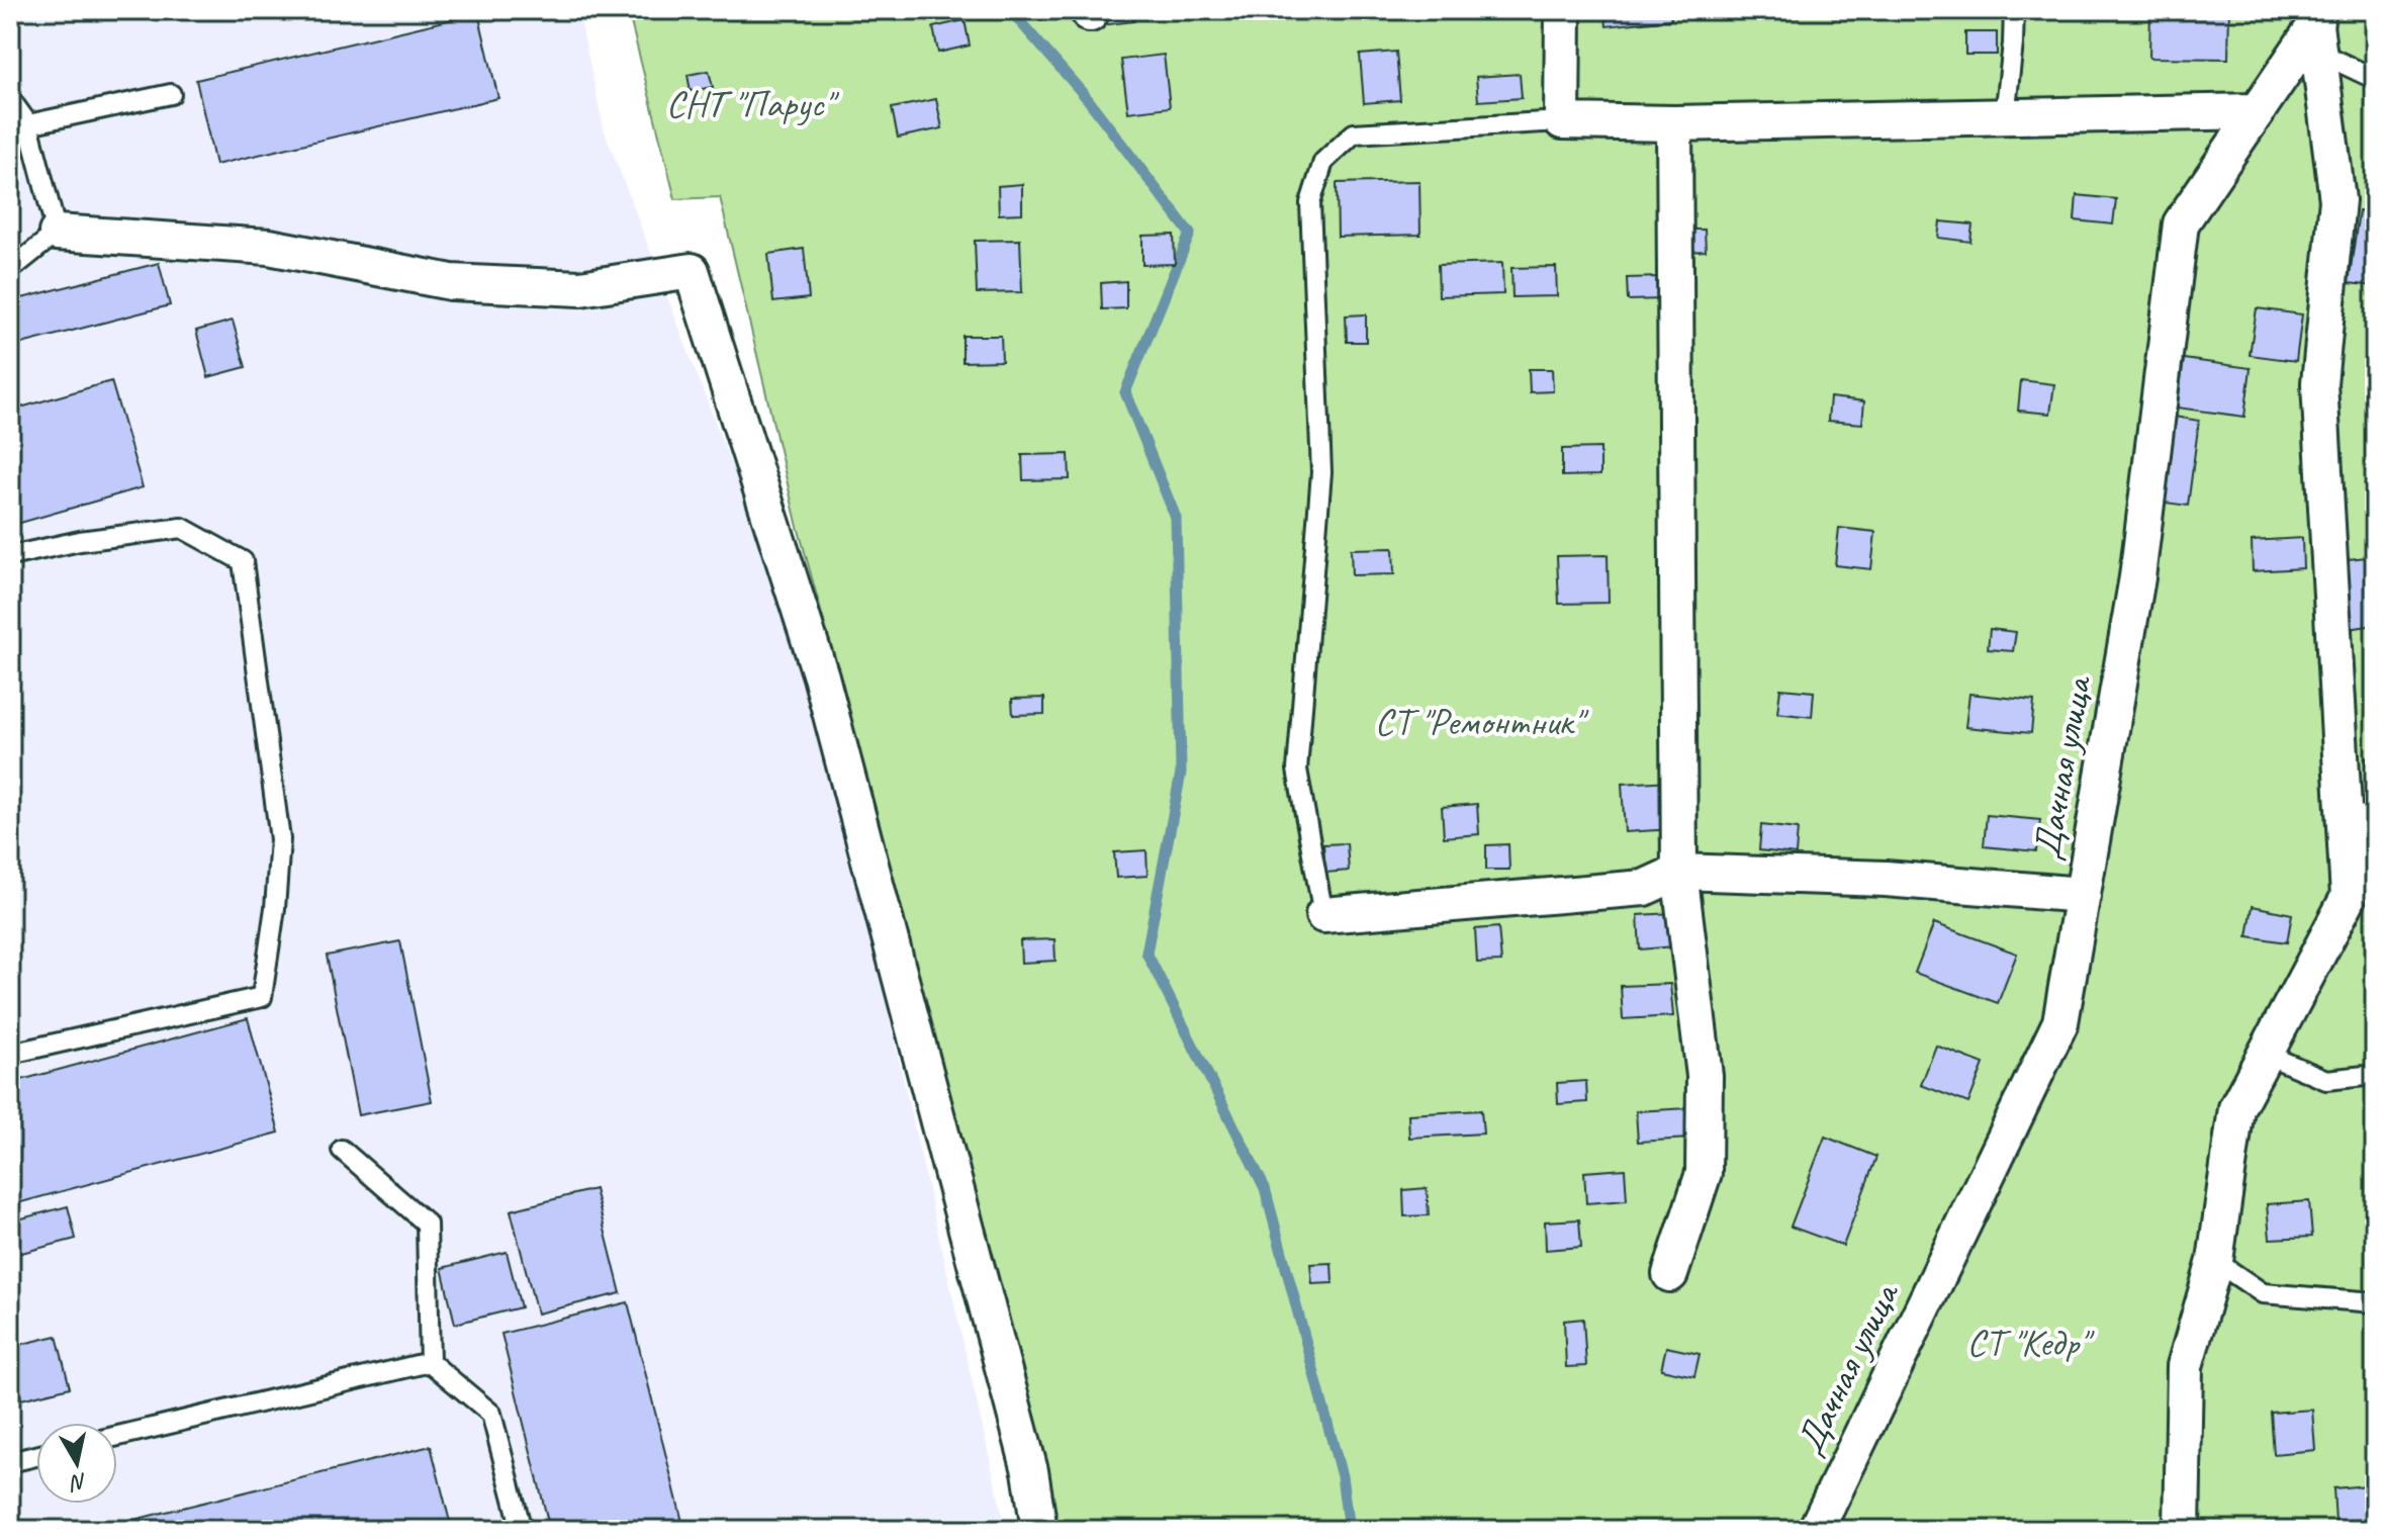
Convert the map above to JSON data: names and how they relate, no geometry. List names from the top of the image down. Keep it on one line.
{"streets":{"street":["Дачная улица"]},"parks":["СНТ \"Парус\"","СТ \"Ремонтник\"","СТ \"Кедр\""],"north":"bottom"}
